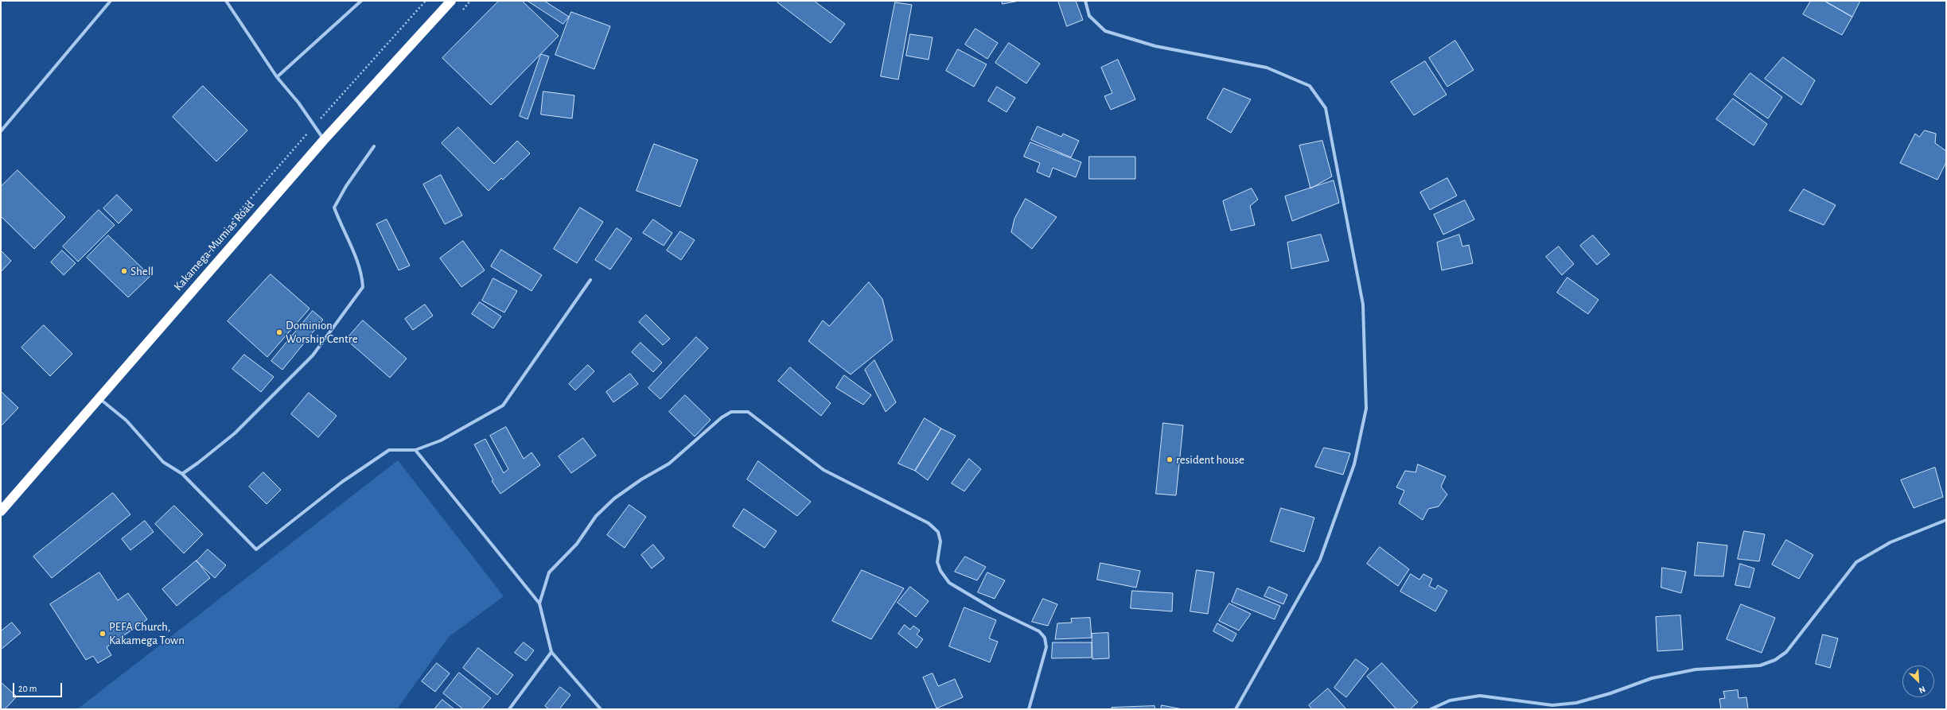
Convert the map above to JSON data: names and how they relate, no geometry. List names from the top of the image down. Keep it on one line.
{"streets":{"highway":["Kakamega-Mumias Road"]},"places":["Shell","Dominion Worship Centre","resident house","PEFA Church, Kakamega Town"],"scale_bar":"20 m","north":"bottom right"}
